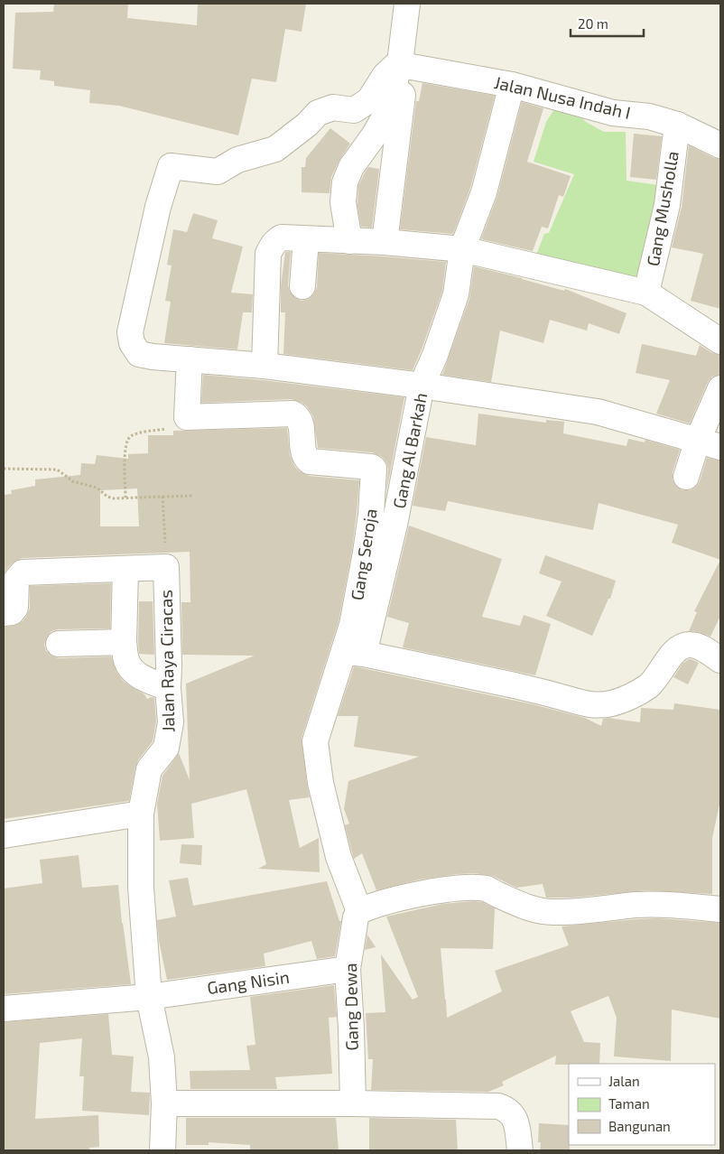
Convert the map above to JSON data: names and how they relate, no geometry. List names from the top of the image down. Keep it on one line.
{"streets":{"street":["Jalan Nusa Indah I","Gang Musholla","Gang Al Barkah","Gang Seroja","Jalan Raya Ciracas","Gang Nisin","Gang Dewa"]},"crossings":[["Jalan Nusa Indah I","Gang Musholla"],["Jalan Nusa Indah I","Gang Al Barkah"],["Gang Al Barkah","Gang Seroja"],["Gang Seroja","Gang Dewa"],["Jalan Raya Ciracas","Gang Nisin"],["Gang Nisin","Gang Dewa"]],"legend":["Jalan","Taman","Bangunan"],"scale_bar":"20 m"}
